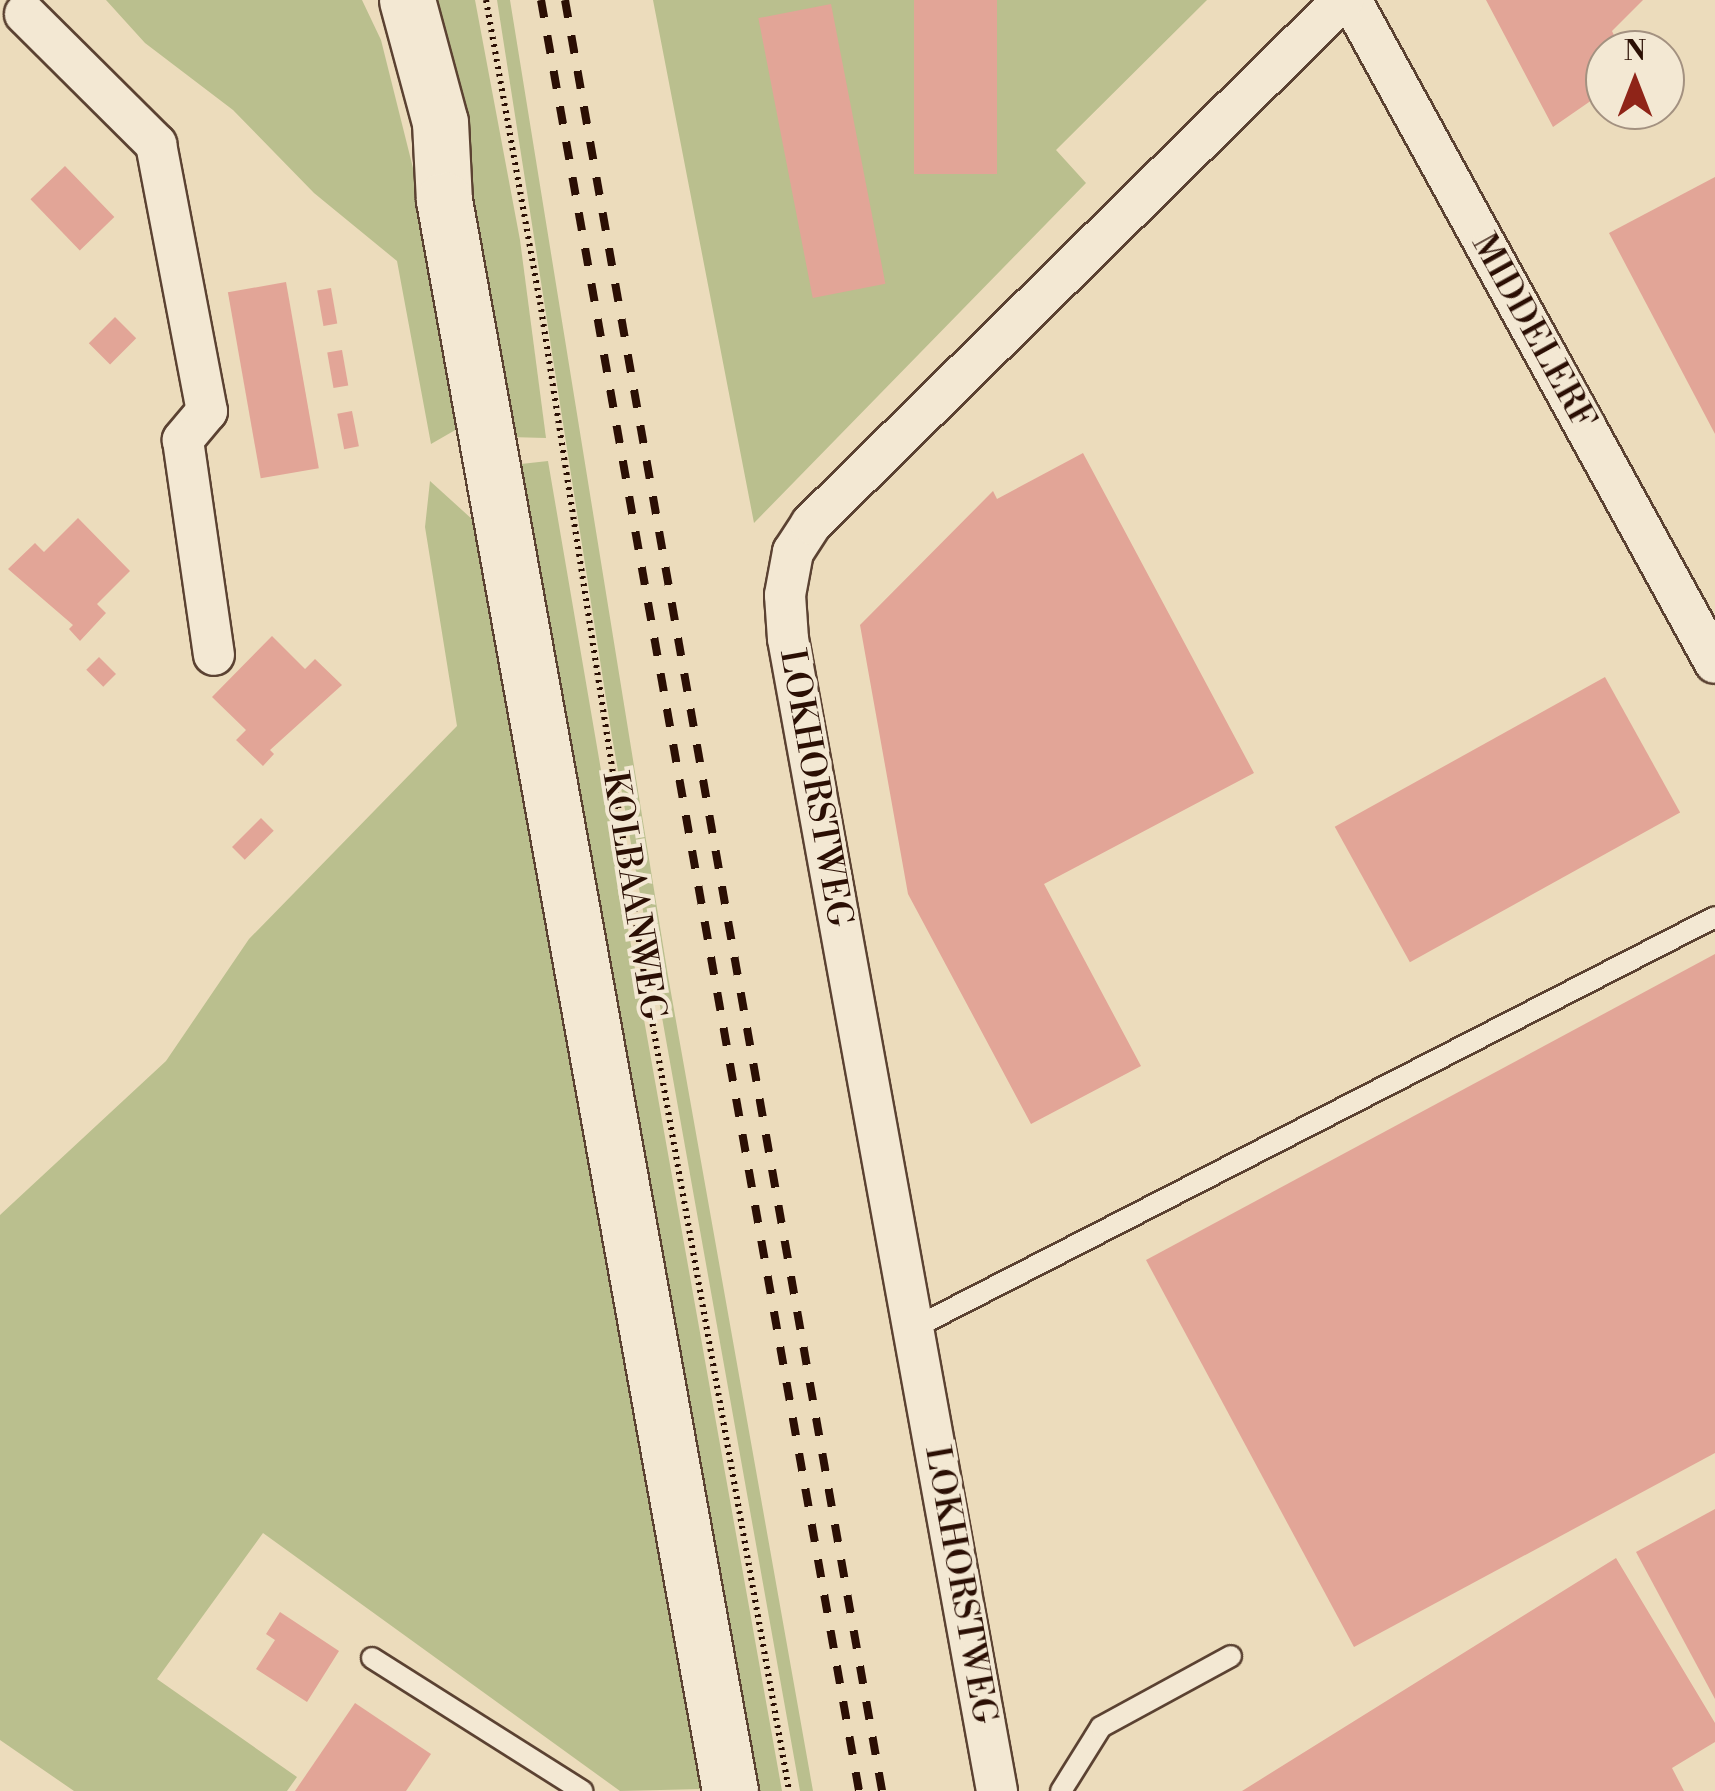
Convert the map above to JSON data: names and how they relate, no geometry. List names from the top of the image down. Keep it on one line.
{"streets":{"street":["MIDDELERF","LOKHORSTWEG","KOLBAANWEG"]},"north":"top"}
